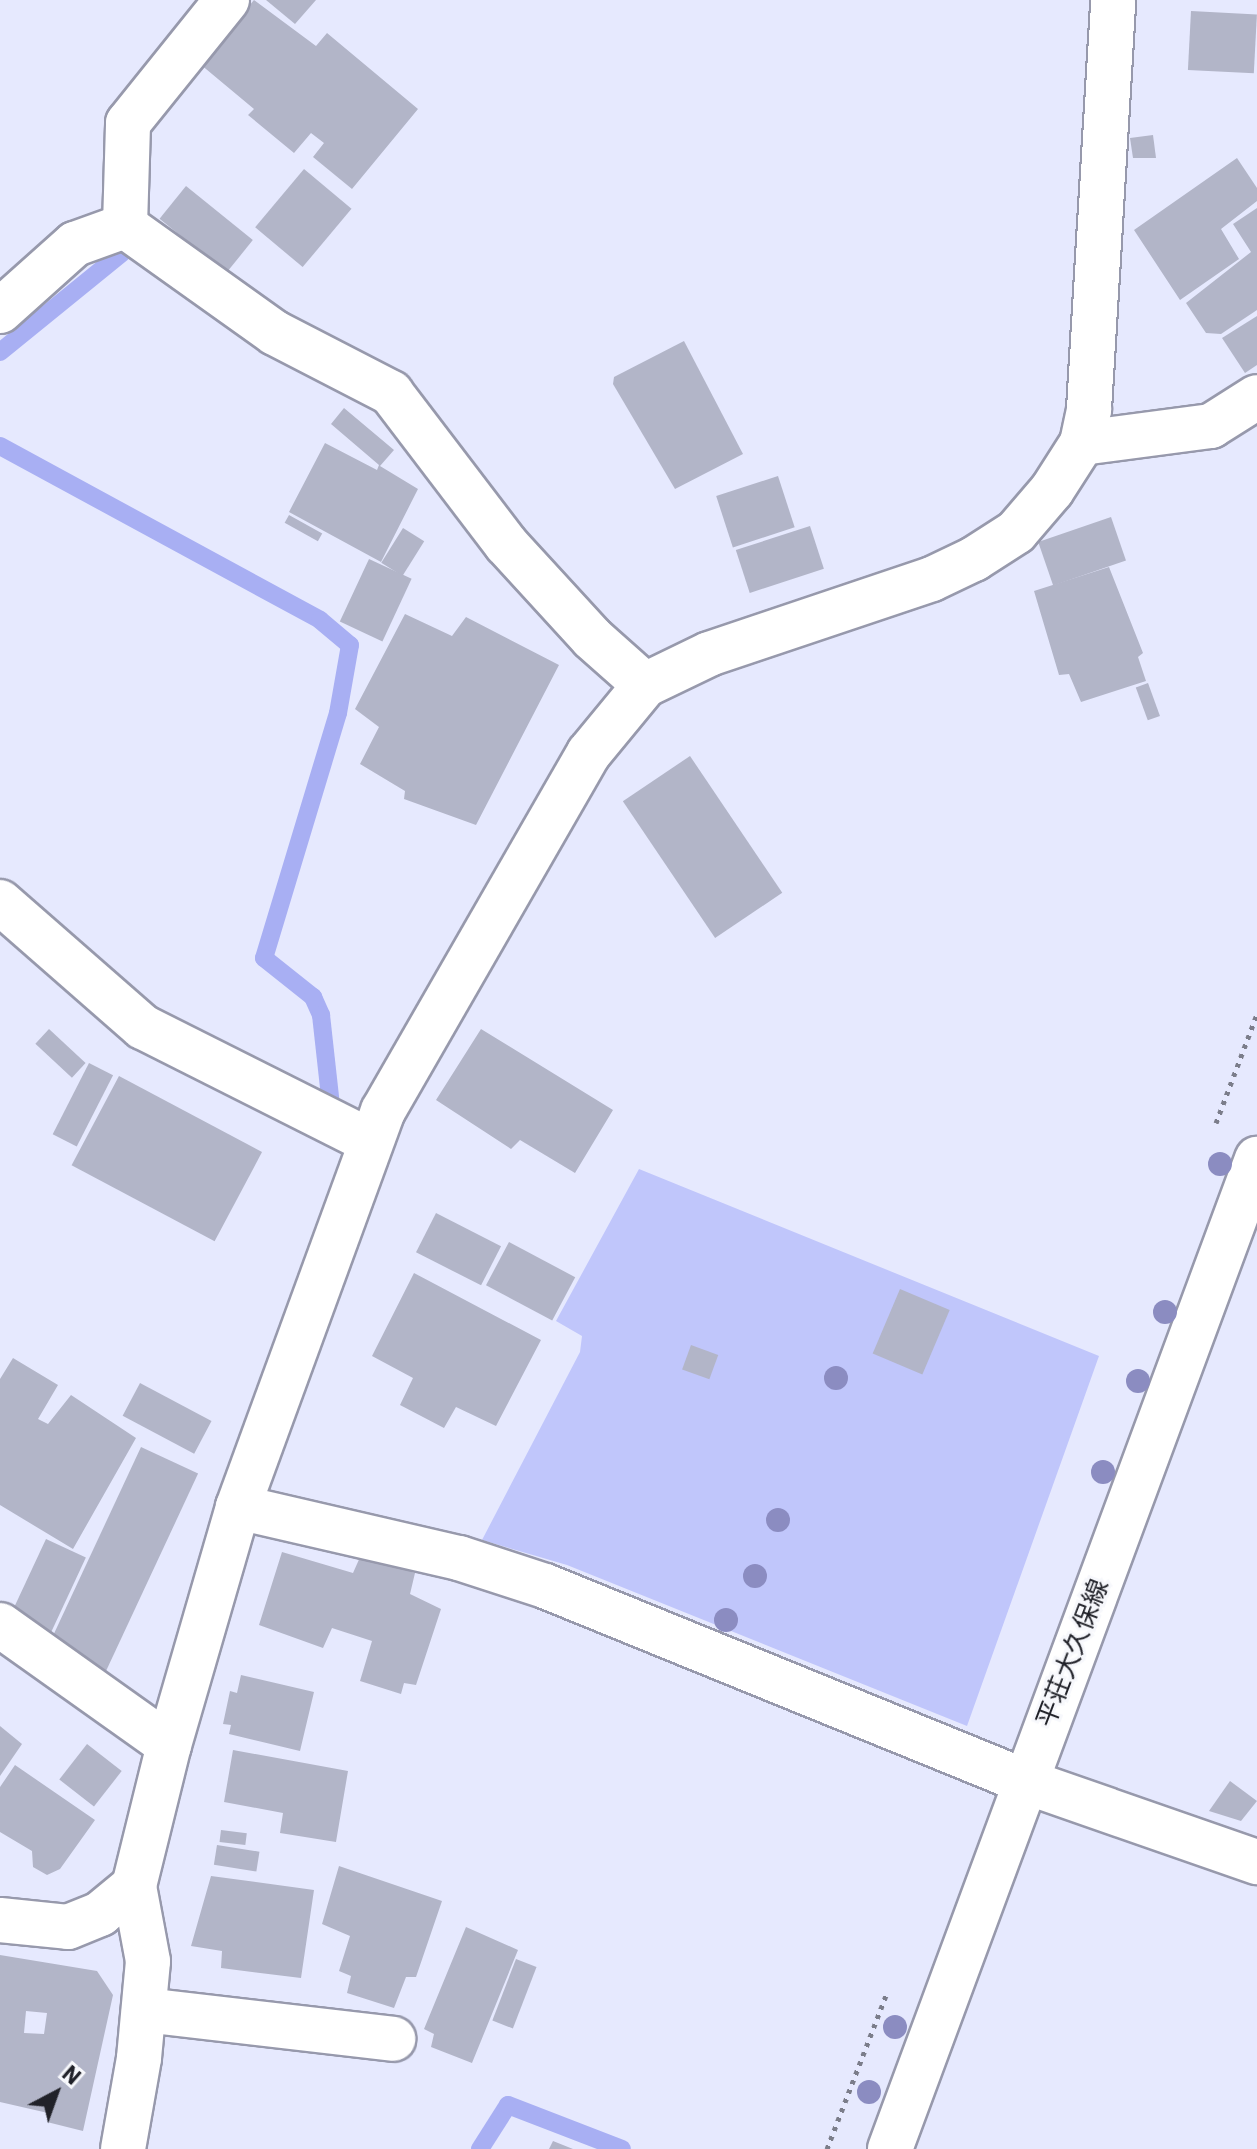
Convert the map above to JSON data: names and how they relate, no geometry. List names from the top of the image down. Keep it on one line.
{"streets":{"street":["平荘大久保線"]},"north":"top right"}
